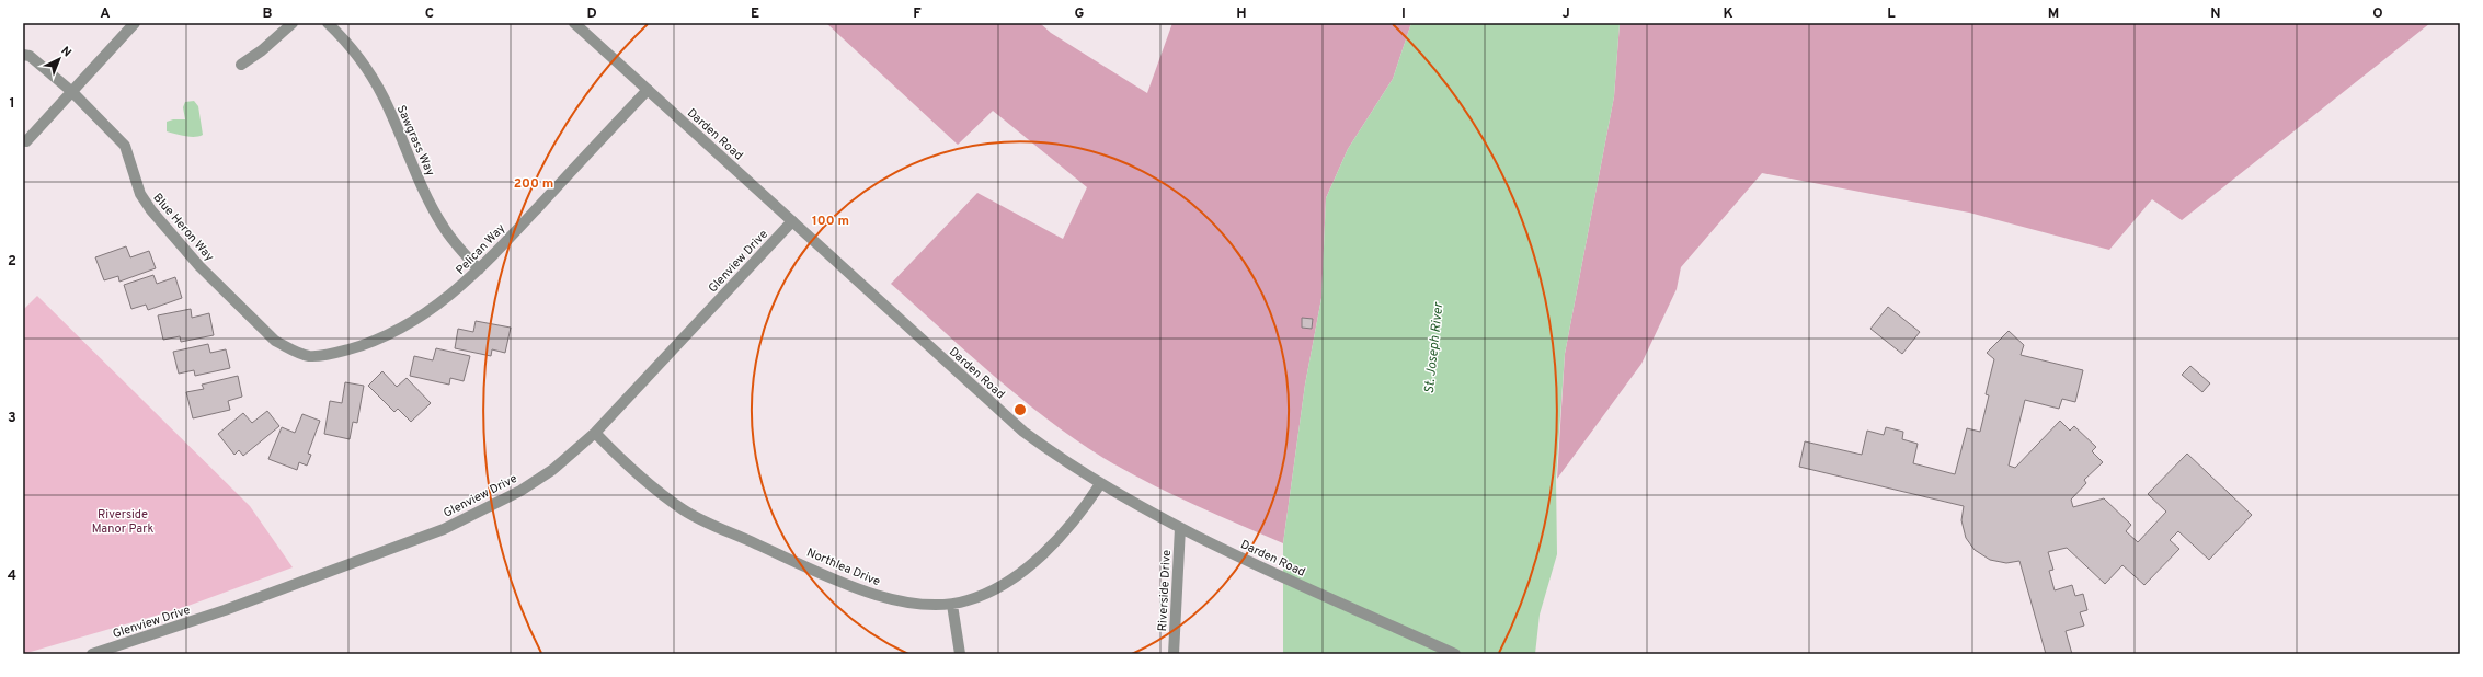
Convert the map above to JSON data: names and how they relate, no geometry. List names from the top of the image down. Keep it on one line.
{"streets":{"street":["Darden Road","Sawgrass Way","Blue Heron Way","Pelican Way","Glenview Drive","Northlea Drive","Riverside Drive"]},"crossings":[["Darden Road","Pelican Way"],["Darden Road","Glenview Drive"],["Darden Road","Northlea Drive"],["Darden Road","Riverside Drive"],["Sawgrass Way","Pelican Way"],["Blue Heron Way","Pelican Way"],["Glenview Drive","Northlea Drive"]],"water":["St. Joseph River"],"parks":["Riverside Manor Park"],"north":"top right","grid":{"columns":["A","B","C","D","E","F","G","H","I","J","K","L","M","N","O"],"rows":["1","2","3","4"]},"rings":["200 m","100 m"]}
